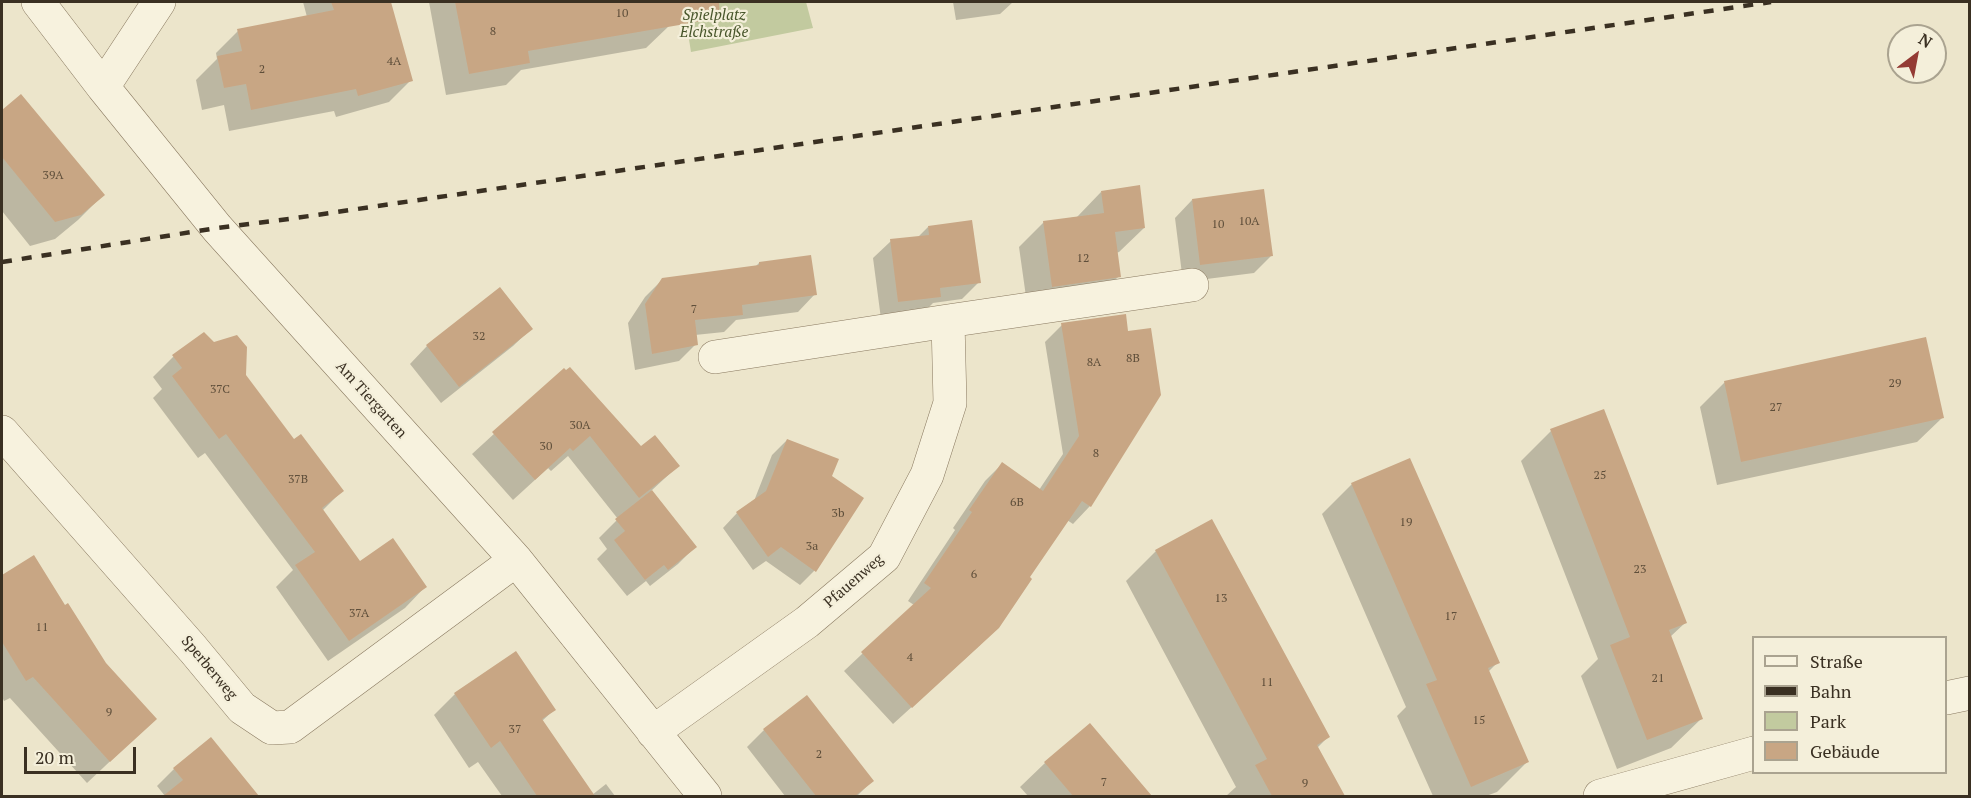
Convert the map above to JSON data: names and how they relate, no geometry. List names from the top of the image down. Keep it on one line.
{"streets":{"street":["Am Tiergarten","Pfauenweg","Sperberweg"]},"crossings":[["Am Tiergarten","Pfauenweg"],["Am Tiergarten","Sperberweg"]],"parks":["Spielplatz Elchstraße"],"house_numbers":["10","8","4A","2","39A","10A","10","12","7","32","8B","8A","29","37C","27","30A","30","8","25","37B","6B","3b","19","3a","23","6","13","37A","17","11","4","21","11","9","15","37","2","7","9"],"legend":["Straße","Bahn","Park","Gebäude"],"scale_bar":"20 m","north":"top right"}
